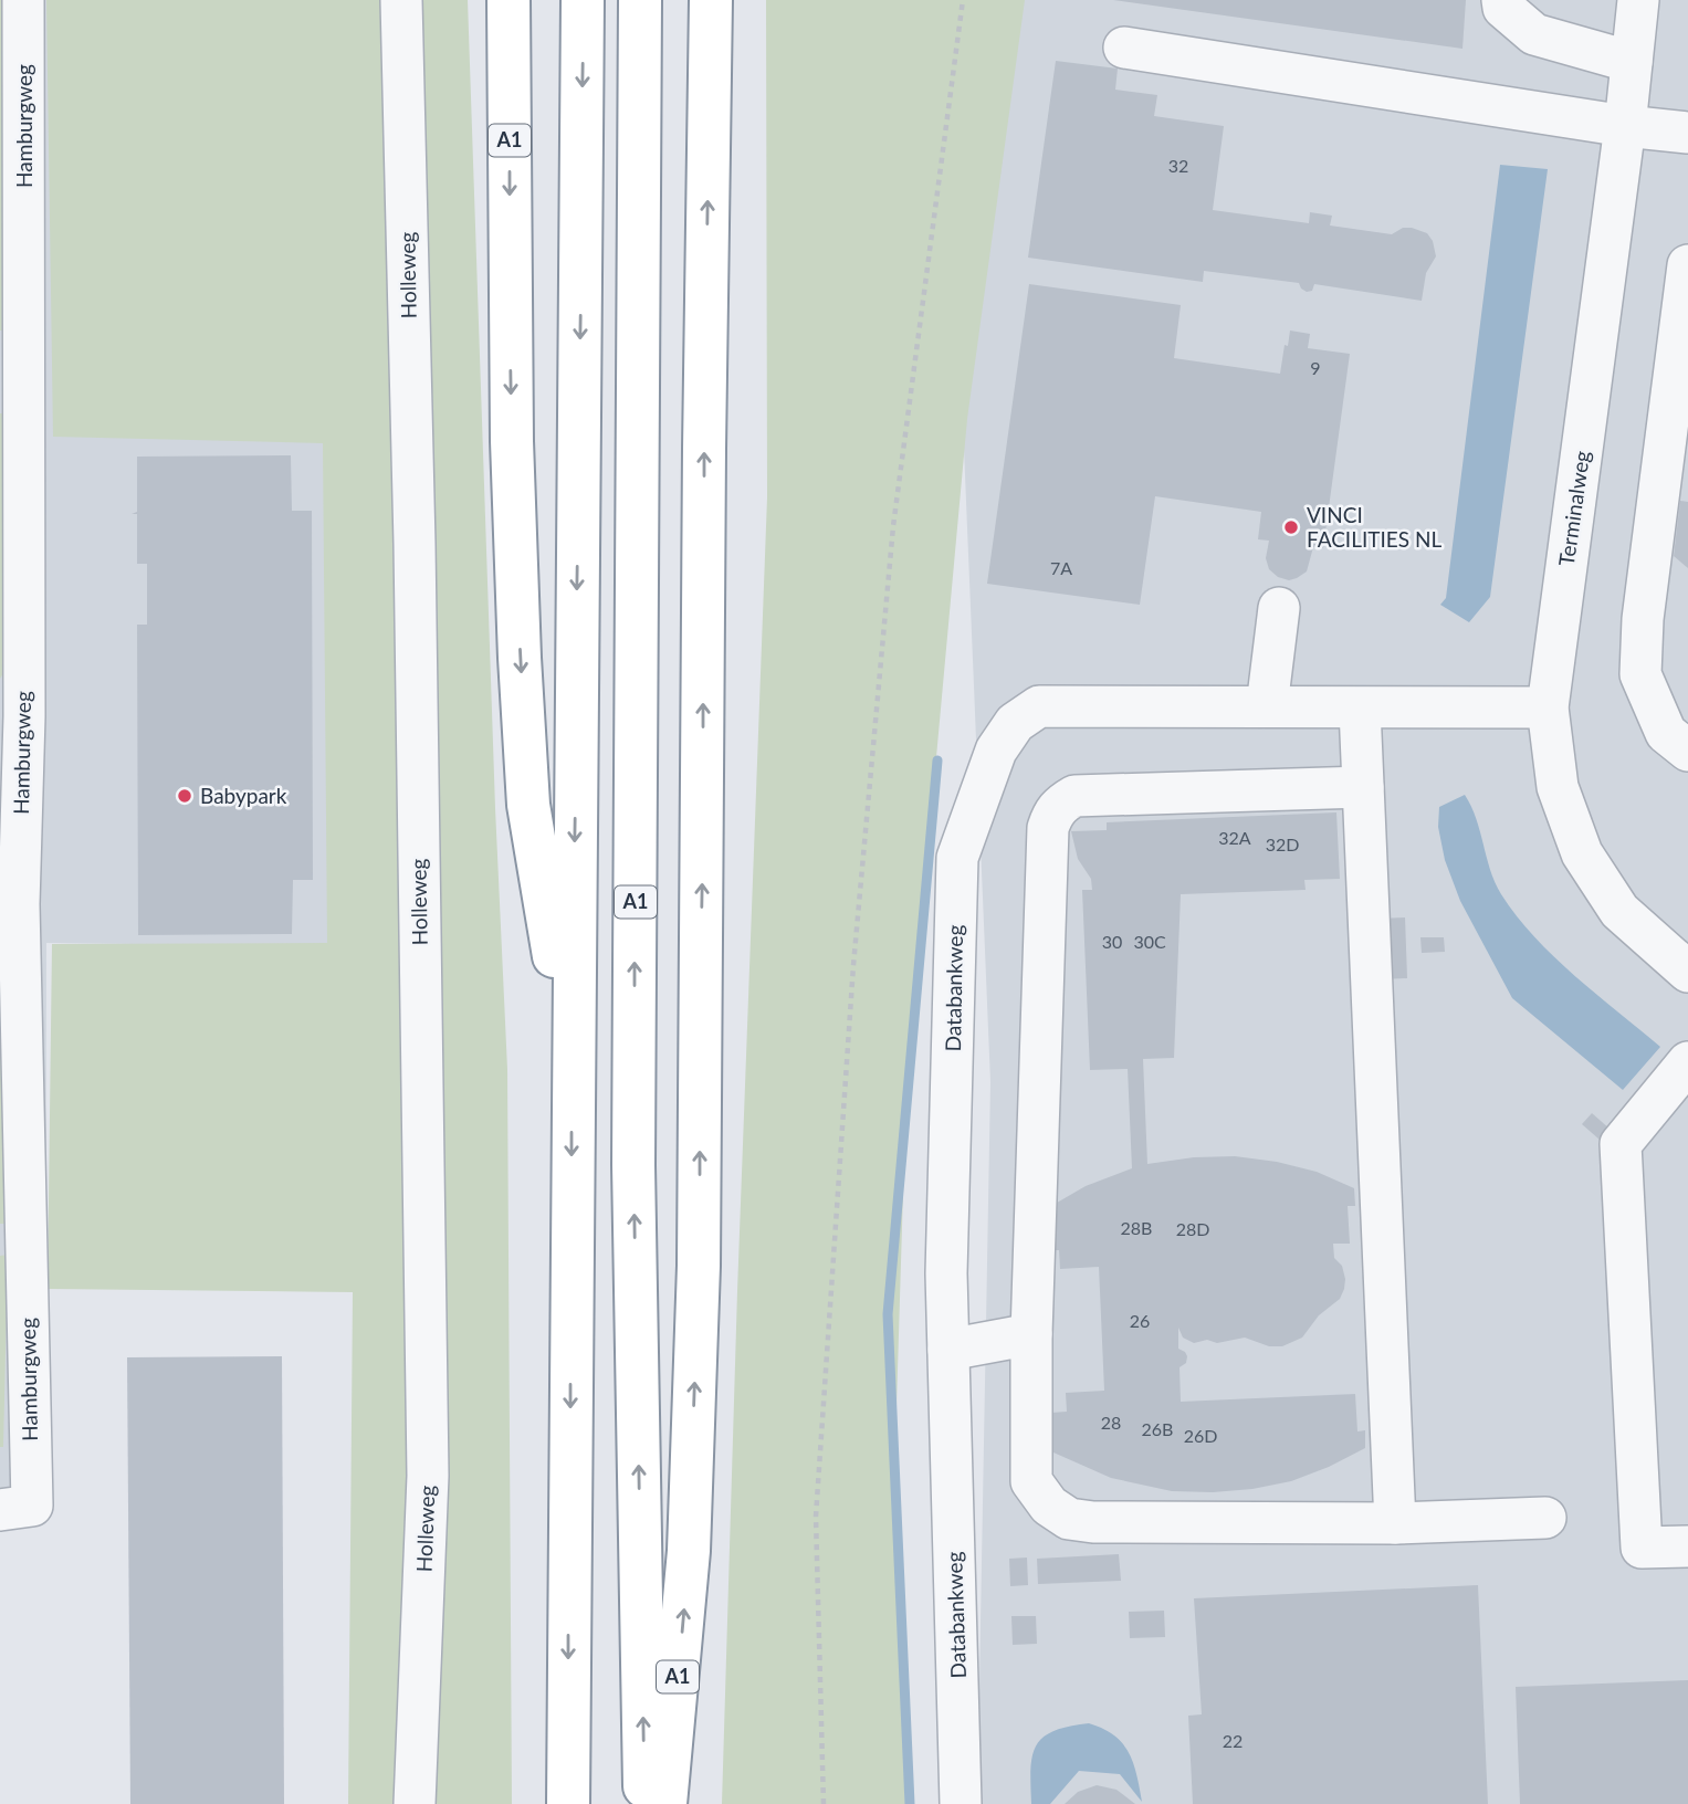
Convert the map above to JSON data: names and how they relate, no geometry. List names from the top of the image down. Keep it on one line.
{"streets":{"highway":["A1"],"street":["Hamburgweg","Holleweg","Terminalweg","Databankweg"]},"crossings":[["Terminalweg","Databankweg"]],"places":["VINCI FACILITIES NL","Babypark"],"house_numbers":["32","9","7A","32A","32D","30","30C","28B","28D","26","28","26B","26D","22"]}
